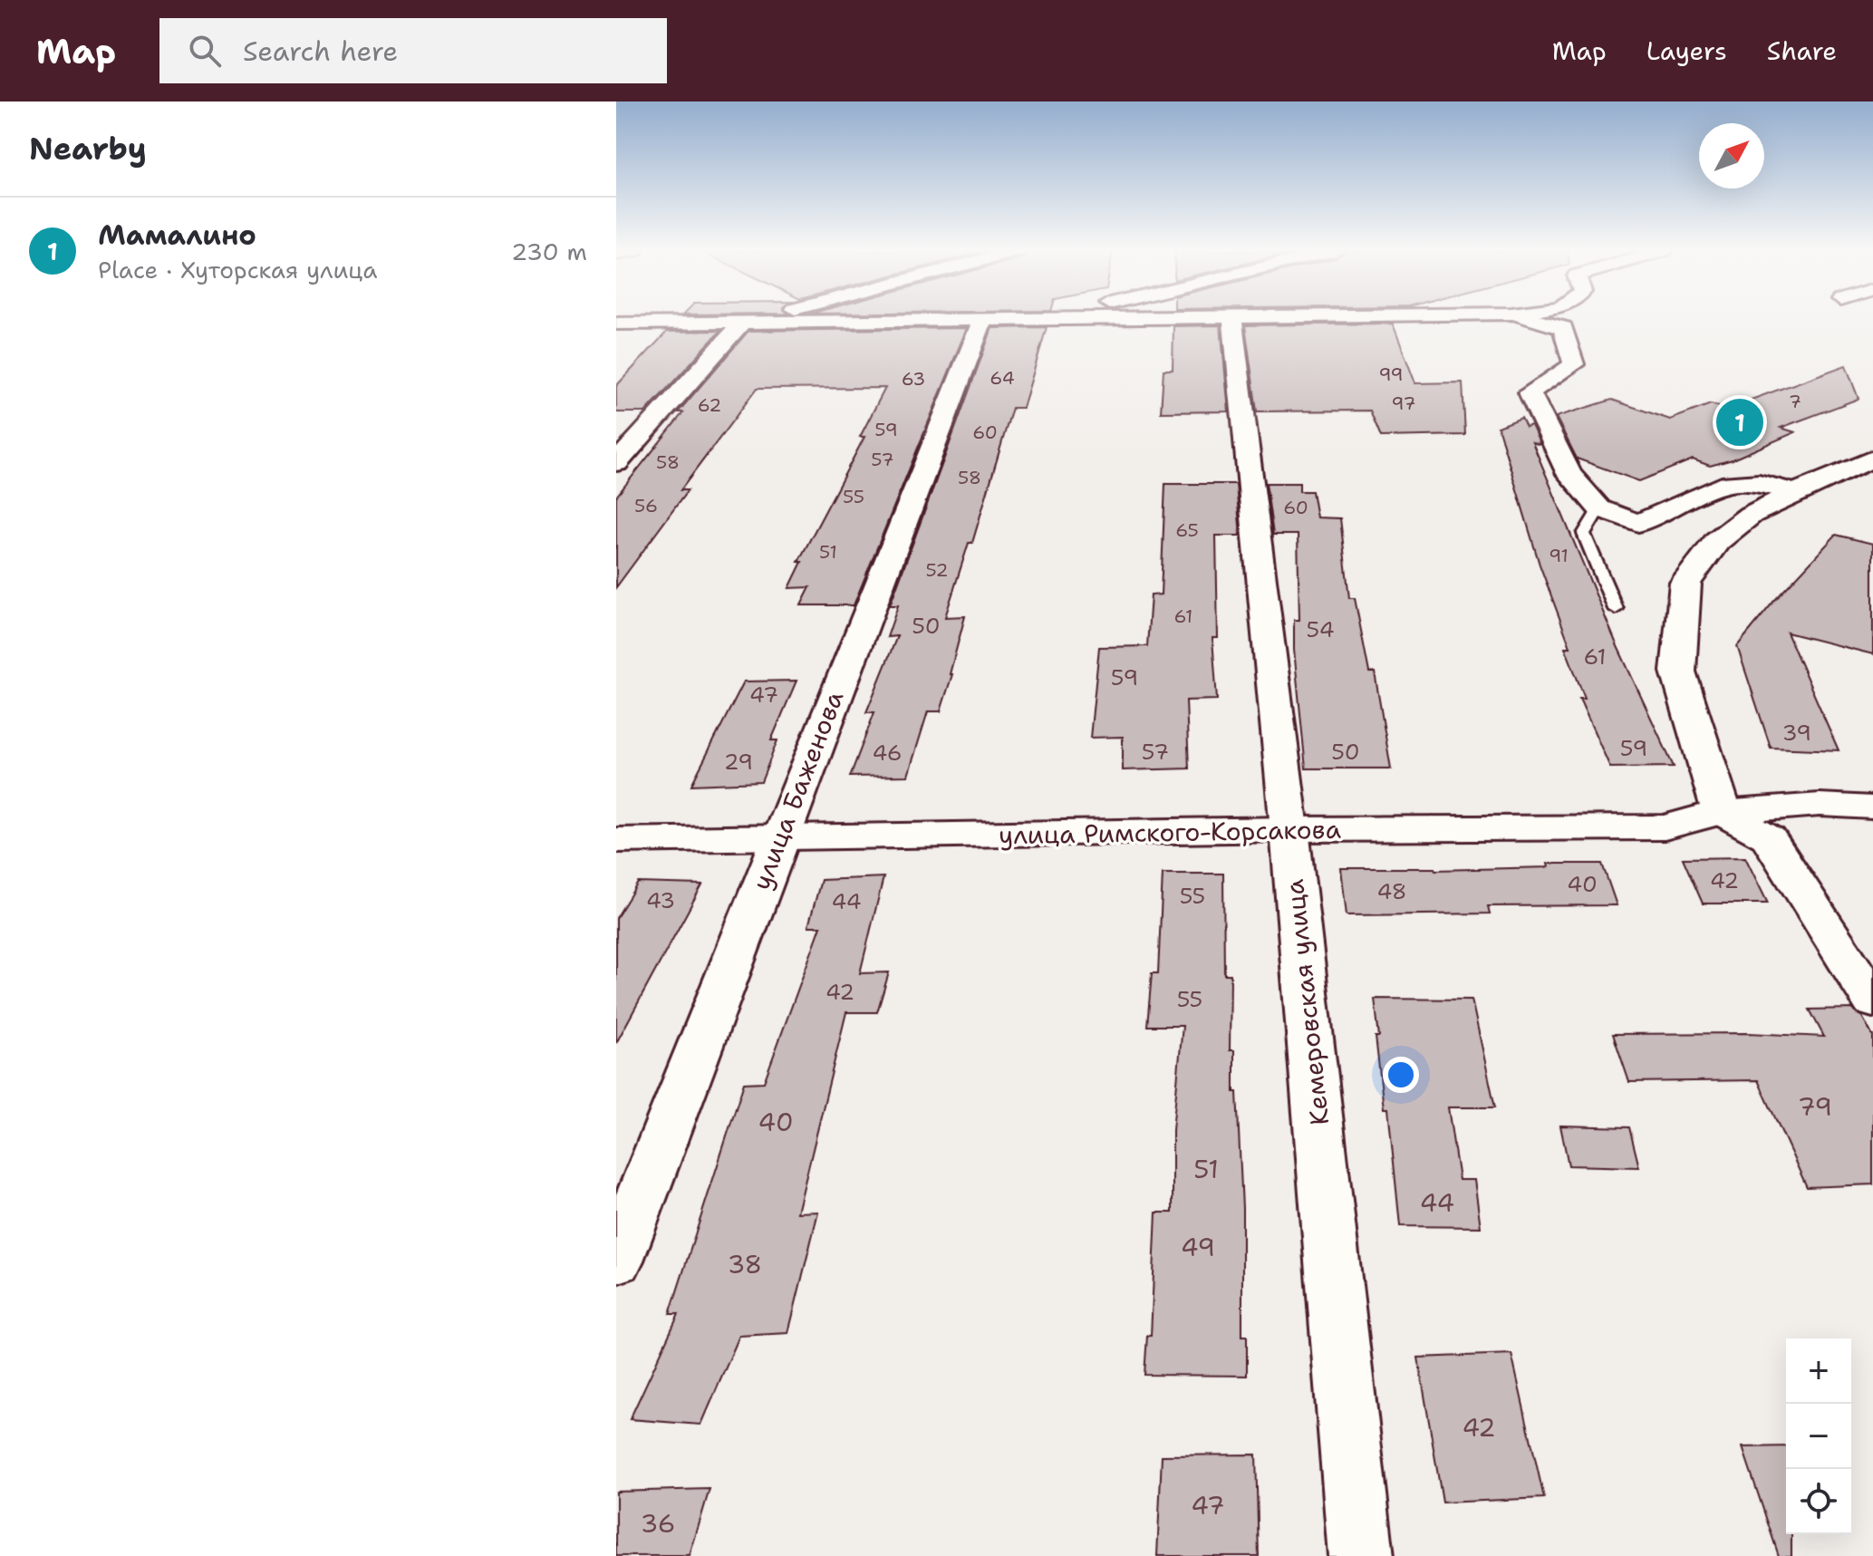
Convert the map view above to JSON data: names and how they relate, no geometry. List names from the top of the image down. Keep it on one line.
{"streets":{"main road":["улица Римского-Корсакова"],"street":["улица Баженова","Кемеровская улица"]},"crossings":[["улица Баженова","улица Римского-Корсакова"],["улица Римского-Корсакова","Кемеровская улица"]],"house_numbers":["99","64","63","7","97","62","59","60","57","58","58","55","56","60","65","51","91","52","61","50","54","61","59","47","39","59","57","50","46","29","42","40","48","55","43","44","42","55","79","40","51","44","49","38","42","47","36"],"north":"top right","page":{"header":"Map","search":"Search here","nav":["Map","Layers","Share"],"heading":"Nearby","list":[{"mark":"1","name":"Мамалино","note":"Place · Хуторская улица","value":"230 m"}],"pins":"1","map_buttons":["+","−"]}}
